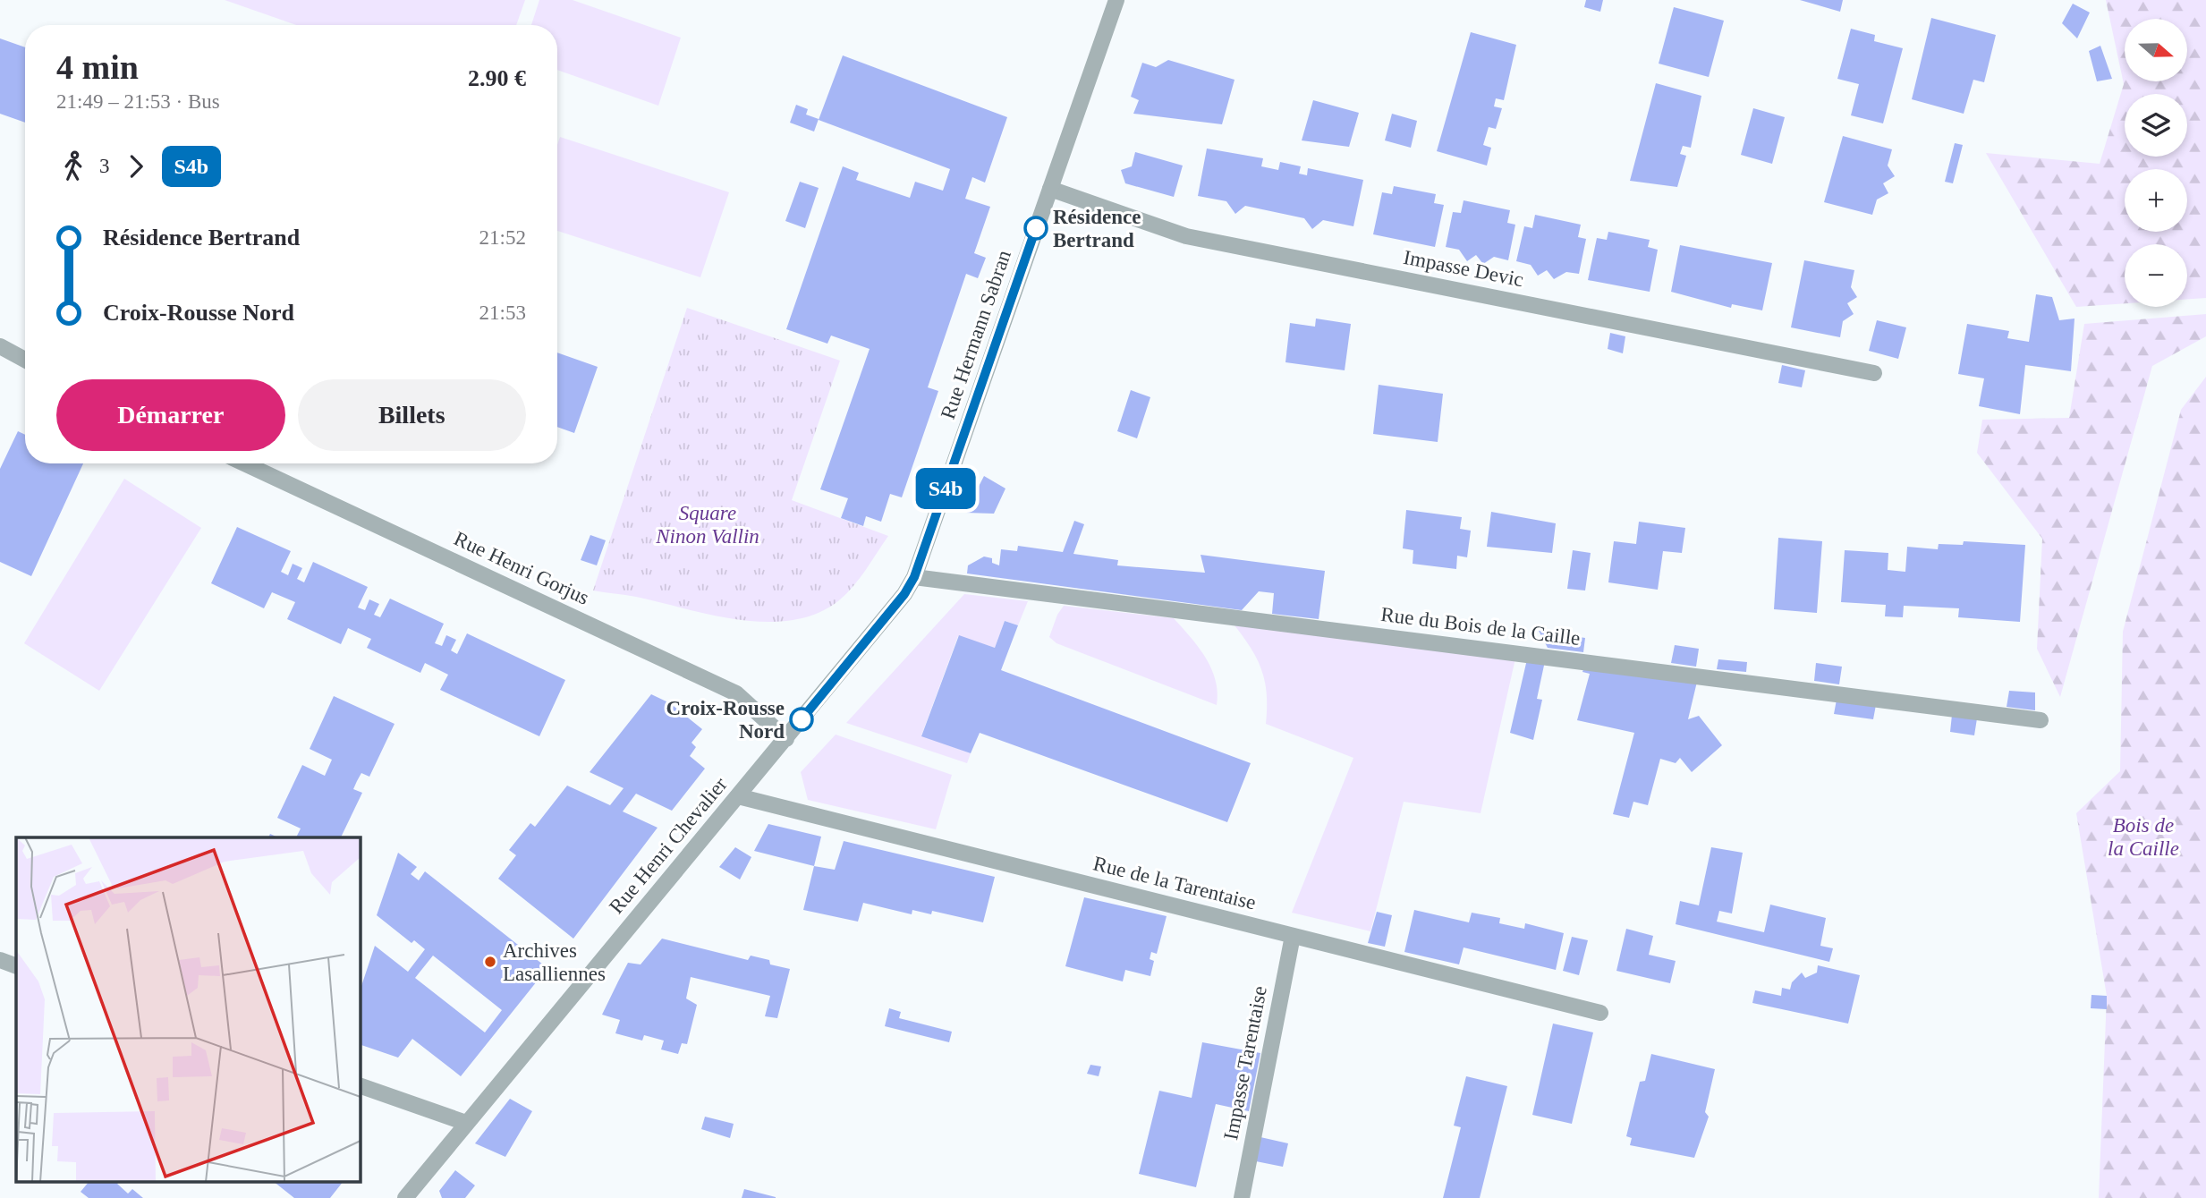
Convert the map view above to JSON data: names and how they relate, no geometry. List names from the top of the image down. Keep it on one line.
{"streets":{"street":["Impasse Devic","Rue Hermann Sabran","Rue Henri Gorjus","Rue du Bois de la Caille","Rue Henri Chevalier","Rue de la Tarentaise","Impasse Tarentaise"]},"crossings":[["Impasse Devic","Rue Hermann Sabran"],["Rue Hermann Sabran","Rue du Bois de la Caille"],["Rue Hermann Sabran","Rue Henri Chevalier"],["Rue Henri Gorjus","Rue Henri Chevalier"],["Rue du Bois de la Caille","Rue Henri Chevalier"],["Rue Henri Chevalier","Rue de la Tarentaise"],["Rue de la Tarentaise","Impasse Tarentaise"]],"parks":["Square Ninon Vallin","Bois de la Caille"],"places":["Résidence Bertrand","Croix-Rousse Nord","Archives Lasalliennes"],"lines":["bus line S4b"],"north":"right","page":{"on_map":"S4b","map_buttons":["+","−"],"heading":["4 min","21:49 – 21:53 · Bus","2.90 €"],"legs":["3","S4b"],"list":[{"name":"Résidence Bertrand","value":"21:52"},{"name":"Croix-Rousse Nord","value":"21:53"}],"buttons":["Démarrer","Billets"]}}
